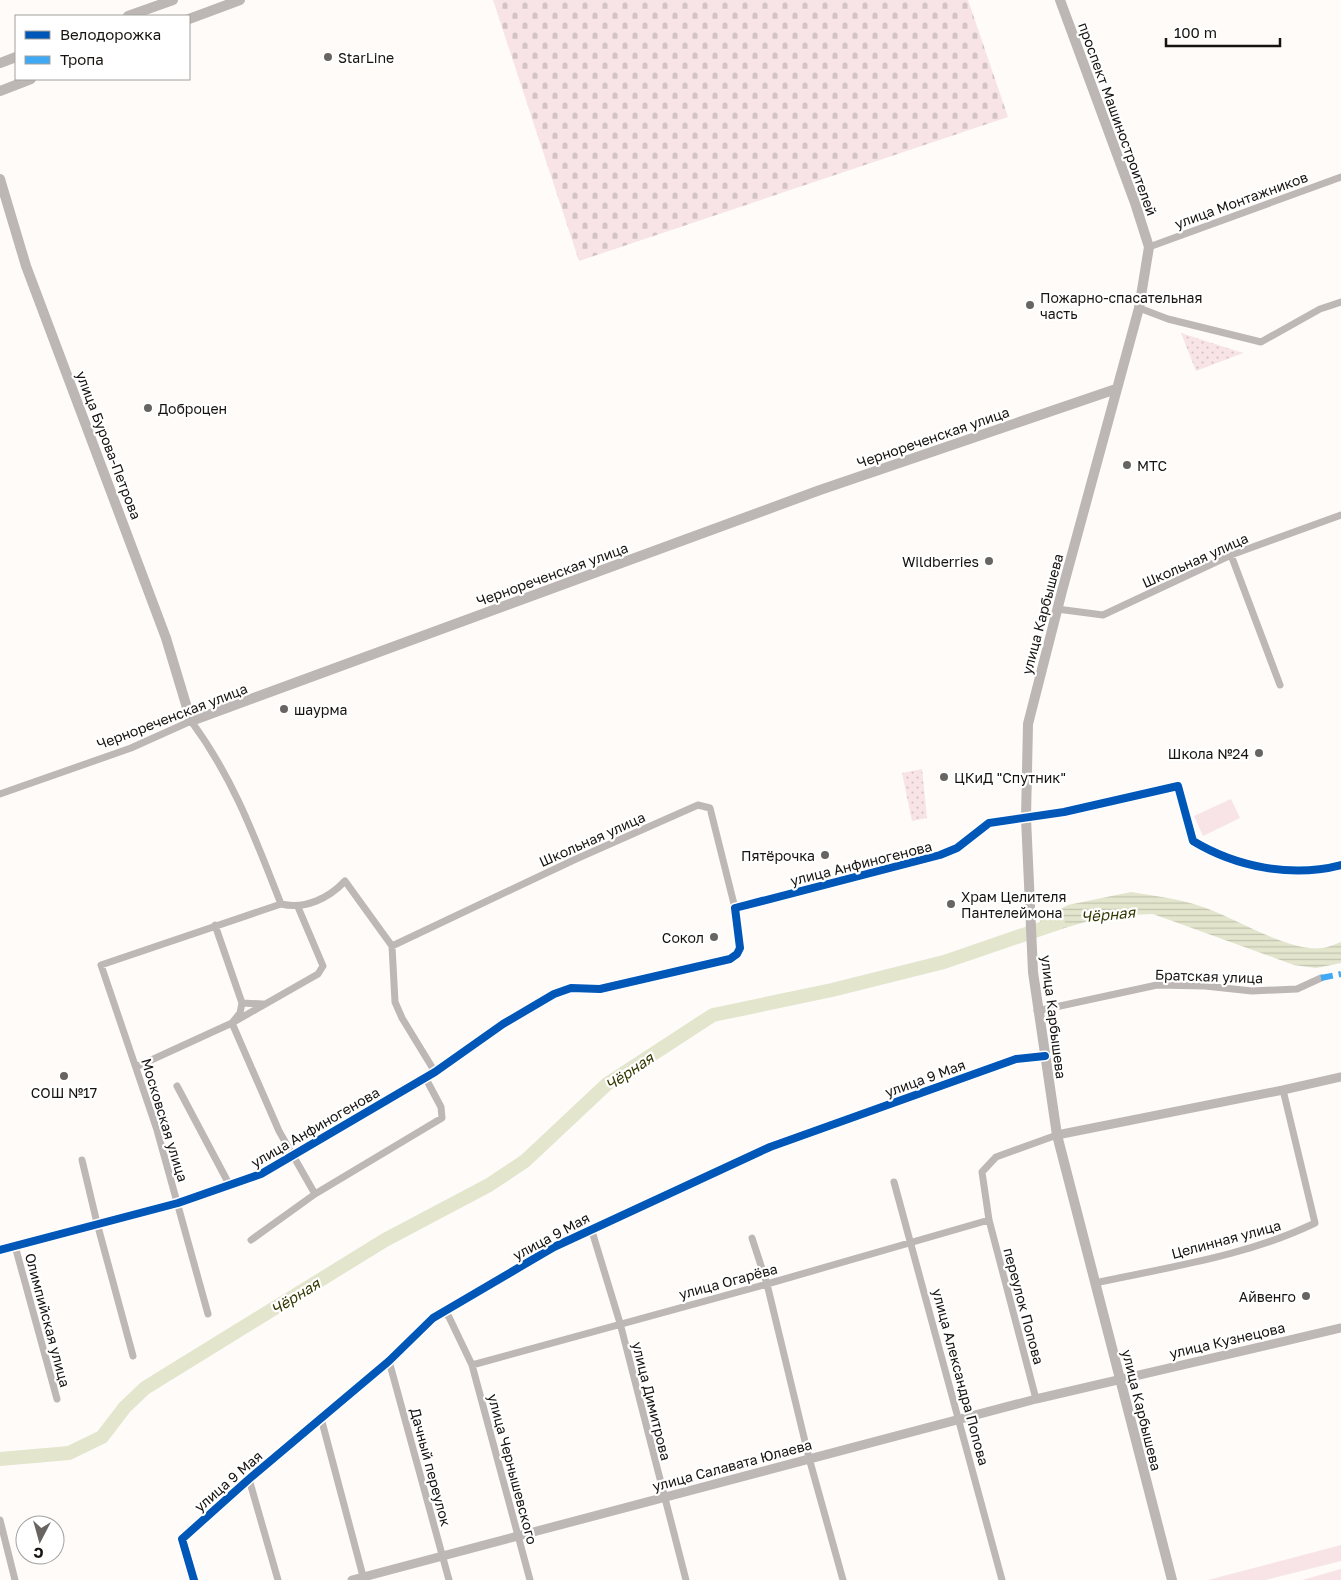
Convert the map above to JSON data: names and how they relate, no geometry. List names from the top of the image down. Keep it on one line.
{"streets":{"main road":["проспект Машиностроителей","Чернореченская улица","улица Бурова-Петрова","улица Карбышева"],"street":["улица Монтажников","Школьная улица","улица Анфиногенова","Братская улица","улица 9 Мая","Московская улица","Целинная улица","улица Огарёва","переулок Попова","Олимпийская улица","улица Кузнецова","улица Александра Попова","улица Димитрова","улица Салавата Юлаева","Дачный переулок","улица Чернышевского"]},"crossings":[["проспект Машиностроителей","улица Монтажников"],["проспект Машиностроителей","улица Карбышева"],["улица Монтажников","улица Карбышева"],["Чернореченская улица","улица Бурова-Петрова"],["Чернореченская улица","улица Карбышева"],["Школьная улица","улица Карбышева"],["Школьная улица","улица Анфиногенова"],["улица Карбышева","улица Анфиногенова"],["улица Карбышева","Братская улица"],["улица Карбышева","улица 9 Мая"],["улица Карбышева","Целинная улица"],["улица Карбышева","переулок Попова"],["улица Карбышева","улица Кузнецова"],["улица Карбышева","улица Салавата Юлаева"],["улица Анфиногенова","Московская улица"],["улица Анфиногенова","Олимпийская улица"],["улица 9 Мая","улица Димитрова"],["улица 9 Мая","Дачный переулок"],["улица 9 Мая","улица Чернышевского"],["улица Огарёва","переулок Попова"],["улица Огарёва","улица Александра Попова"],["улица Огарёва","улица Димитрова"],["улица Огарёва","улица Чернышевского"],["переулок Попова","улица Салавата Юлаева"],["улица Кузнецова","улица Салавата Юлаева"],["улица Александра Попова","улица Салавата Юлаева"],["улица Димитрова","улица Салавата Юлаева"],["улица Салавата Юлаева","Дачный переулок"],["улица Салавата Юлаева","улица Чернышевского"]],"water":["Чёрная"],"places":["StarLine","Пожарно-спасательная часть","Доброцен","МТС","Wildberries","шаурма","Школа №24","ЦКиД \"Спутник\"","Пятёрочка","Храм Целителя Пантелеймона","Сокол","СОШ №17","Айвенго"],"legend":["Велодорожка","Тропа"],"scale_bar":"100 m","north":"bottom"}
